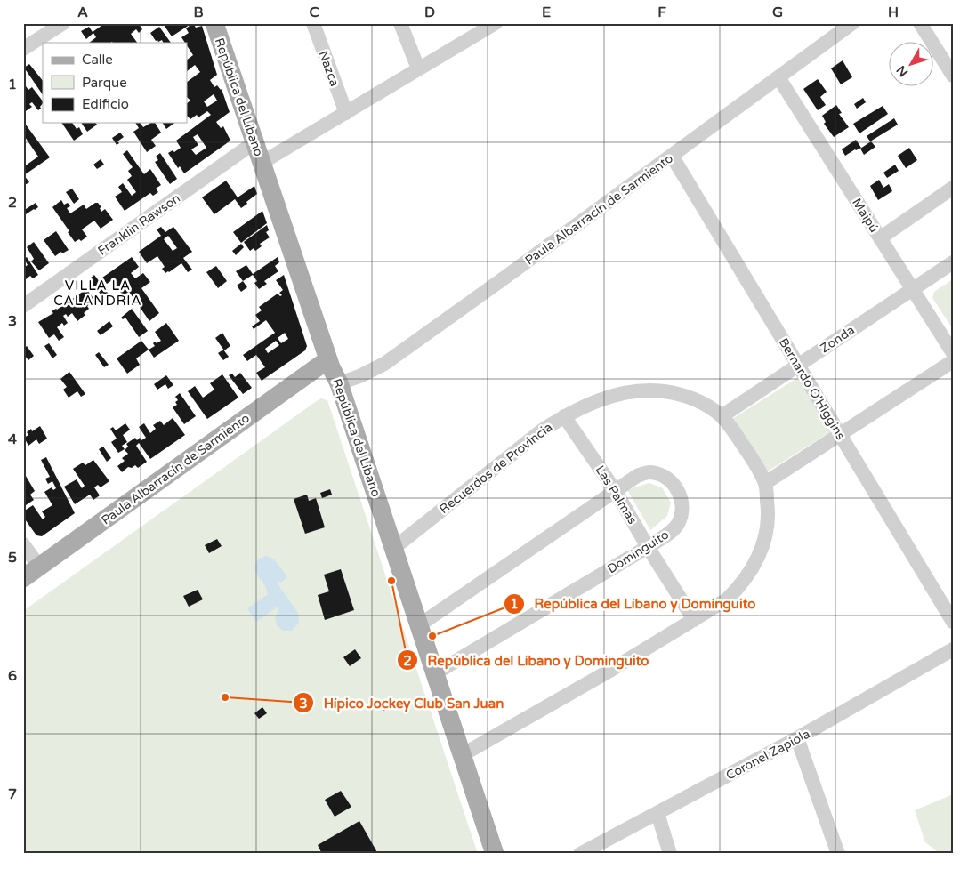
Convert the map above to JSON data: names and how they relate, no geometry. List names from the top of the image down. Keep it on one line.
{"streets":{"main road":["República del Líbano","Paula Albarracín de Sarmiento"],"street":["Nazca","Maipú","Franklin Rawson","Zonda","Bernardo O'Higgins","Recuerdos de Provincia","Las Palmas","Dominguito","Coronel Zapiola"]},"crossings":[["República del Líbano","Paula Albarracín de Sarmiento"],["República del Líbano","Franklin Rawson"],["República del Líbano","Recuerdos de Provincia"],["República del Líbano","Dominguito"],["Paula Albarracín de Sarmiento","Maipú"],["Paula Albarracín de Sarmiento","Bernardo O'Higgins"],["Maipú","Zonda"],["Zonda","Bernardo O'Higgins"],["Zonda","Recuerdos de Provincia"],["Recuerdos de Provincia","Las Palmas"],["Las Palmas","Dominguito"]],"districts":["VILLA LA CALANDRIA"],"places":["República del Libano y Dominguito","República del Líbano y Dominguito","Hípico Jockey Club San Juan"],"legend":["Calle","Parque","Edificio"],"north":"bottom left","grid":{"columns":["A","B","C","D","E","F","G","H"],"rows":["1","2","3","4","5","6","7"]}}
